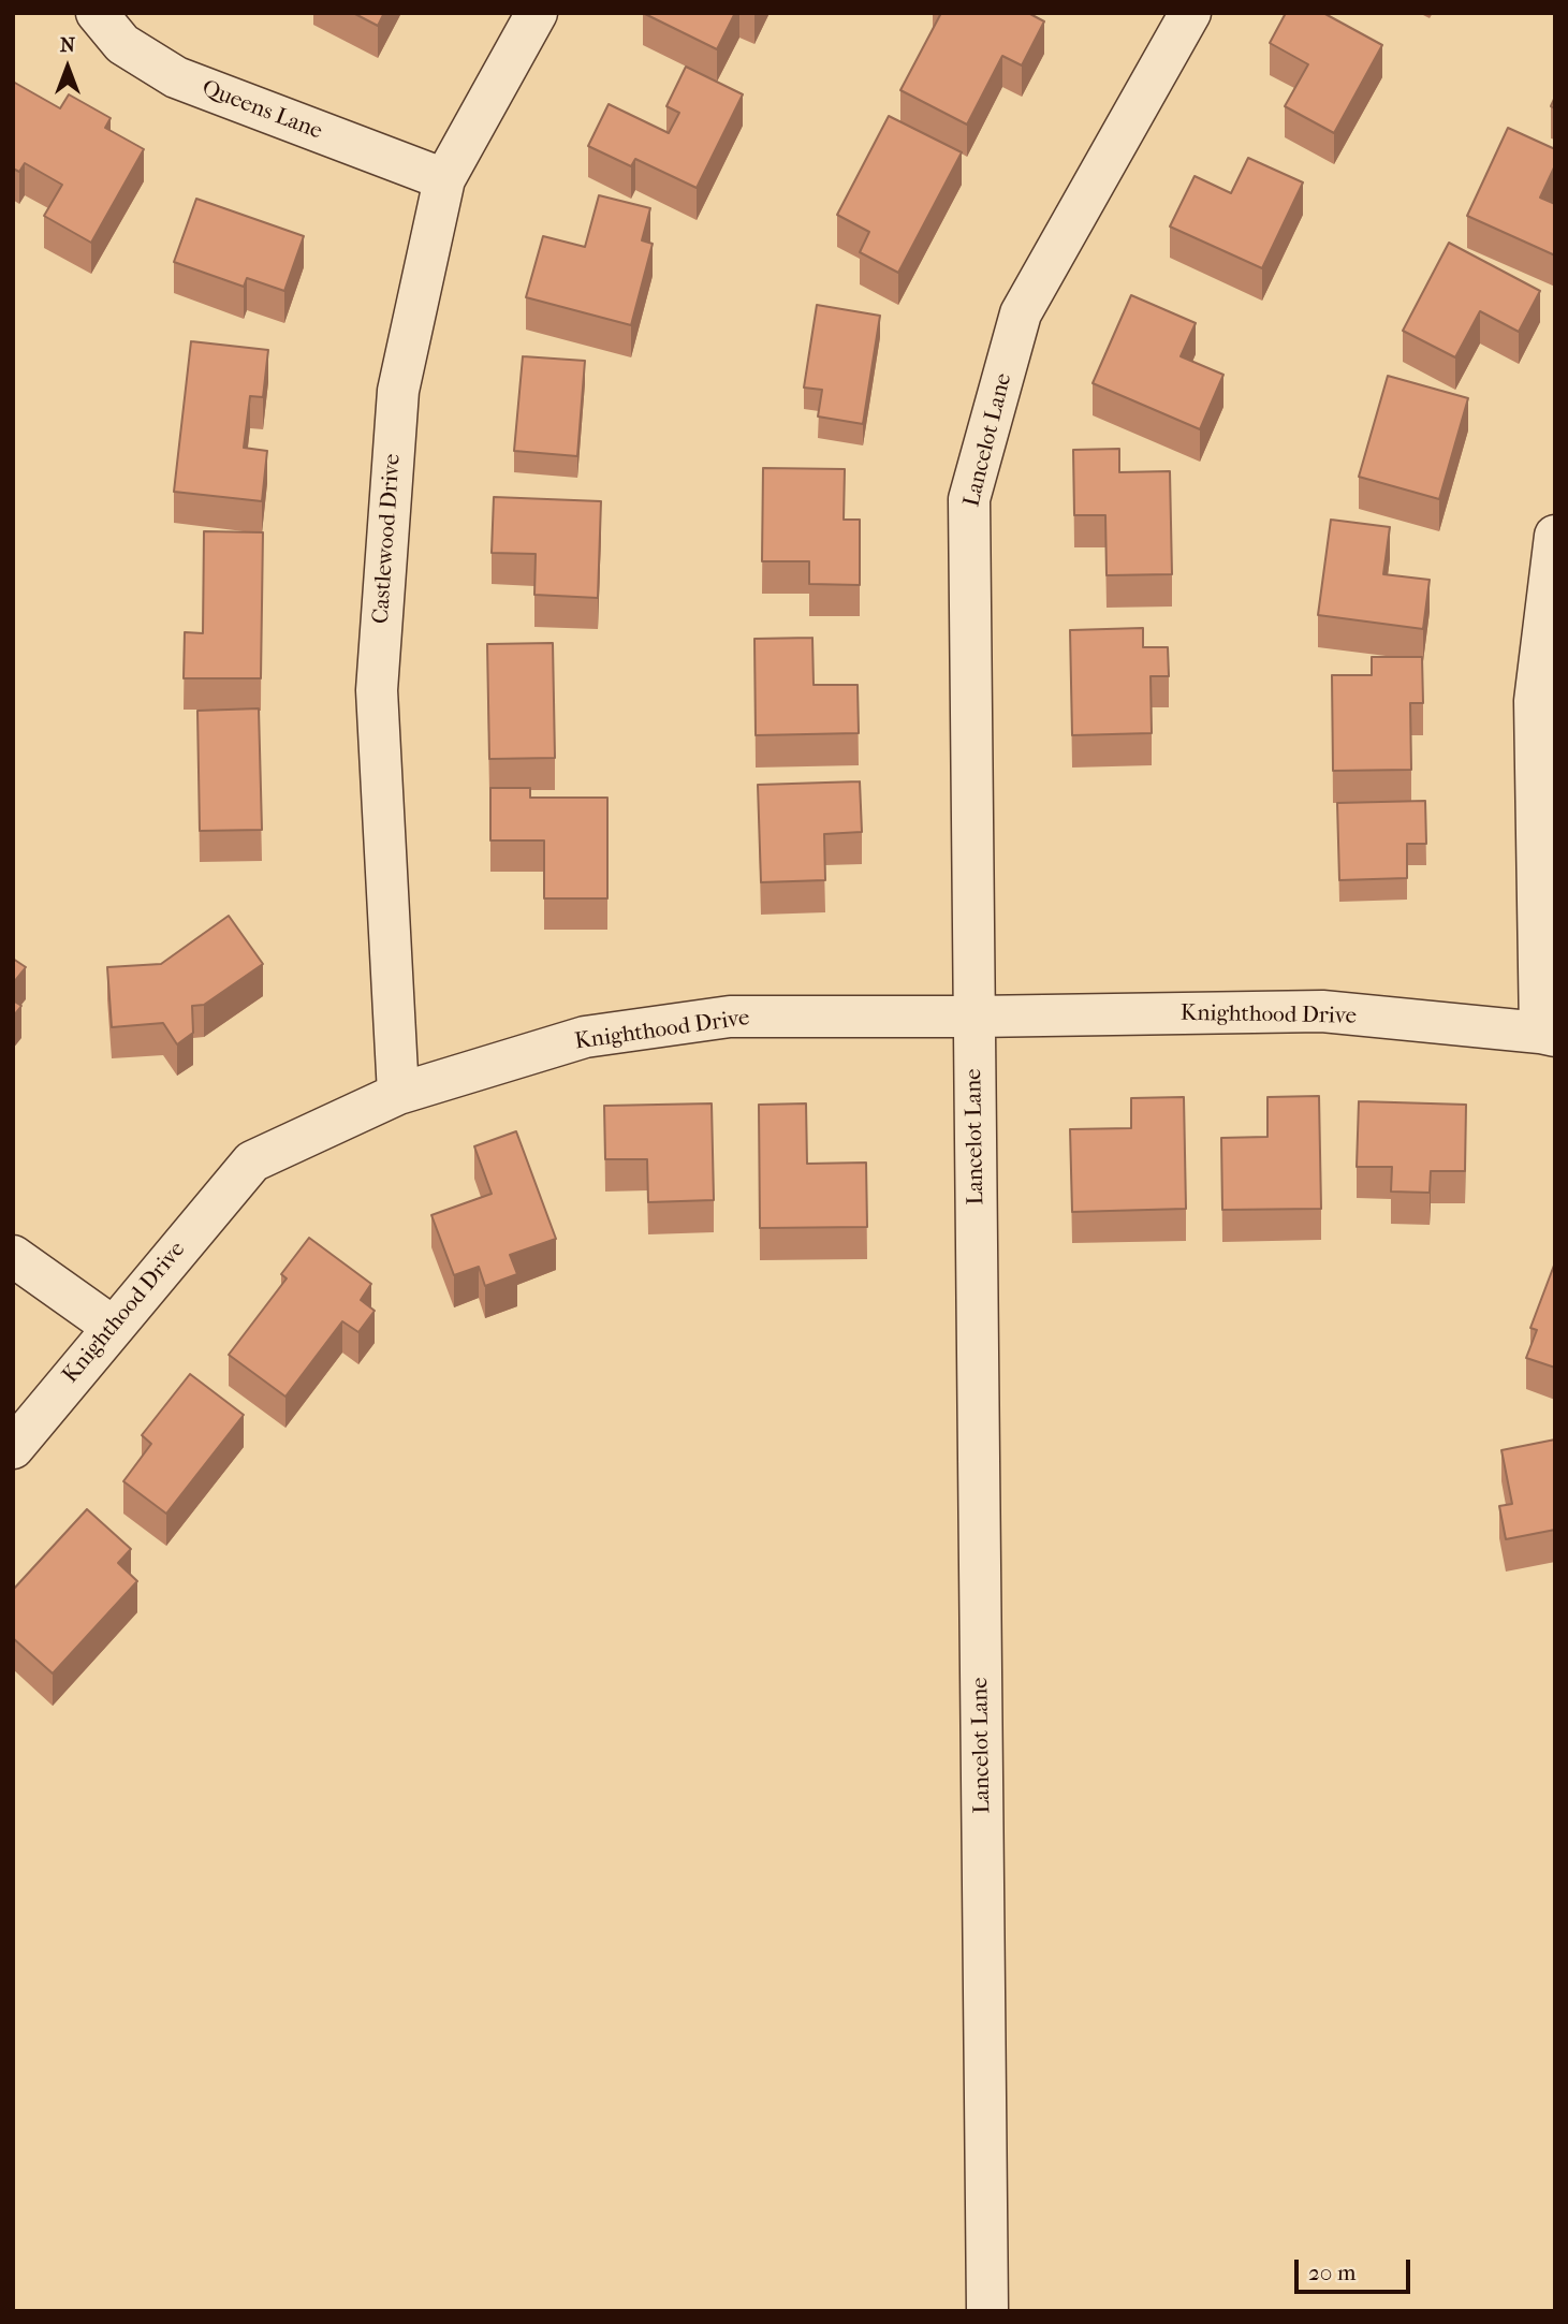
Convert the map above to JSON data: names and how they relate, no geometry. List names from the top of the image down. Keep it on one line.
{"streets":{"street":["Queens Lane","Lancelot Lane","Castlewood Drive","Knighthood Drive"]},"crossings":[["Queens Lane","Castlewood Drive"],["Lancelot Lane","Knighthood Drive"],["Castlewood Drive","Knighthood Drive"]],"scale_bar":"20 m","north":"top"}
